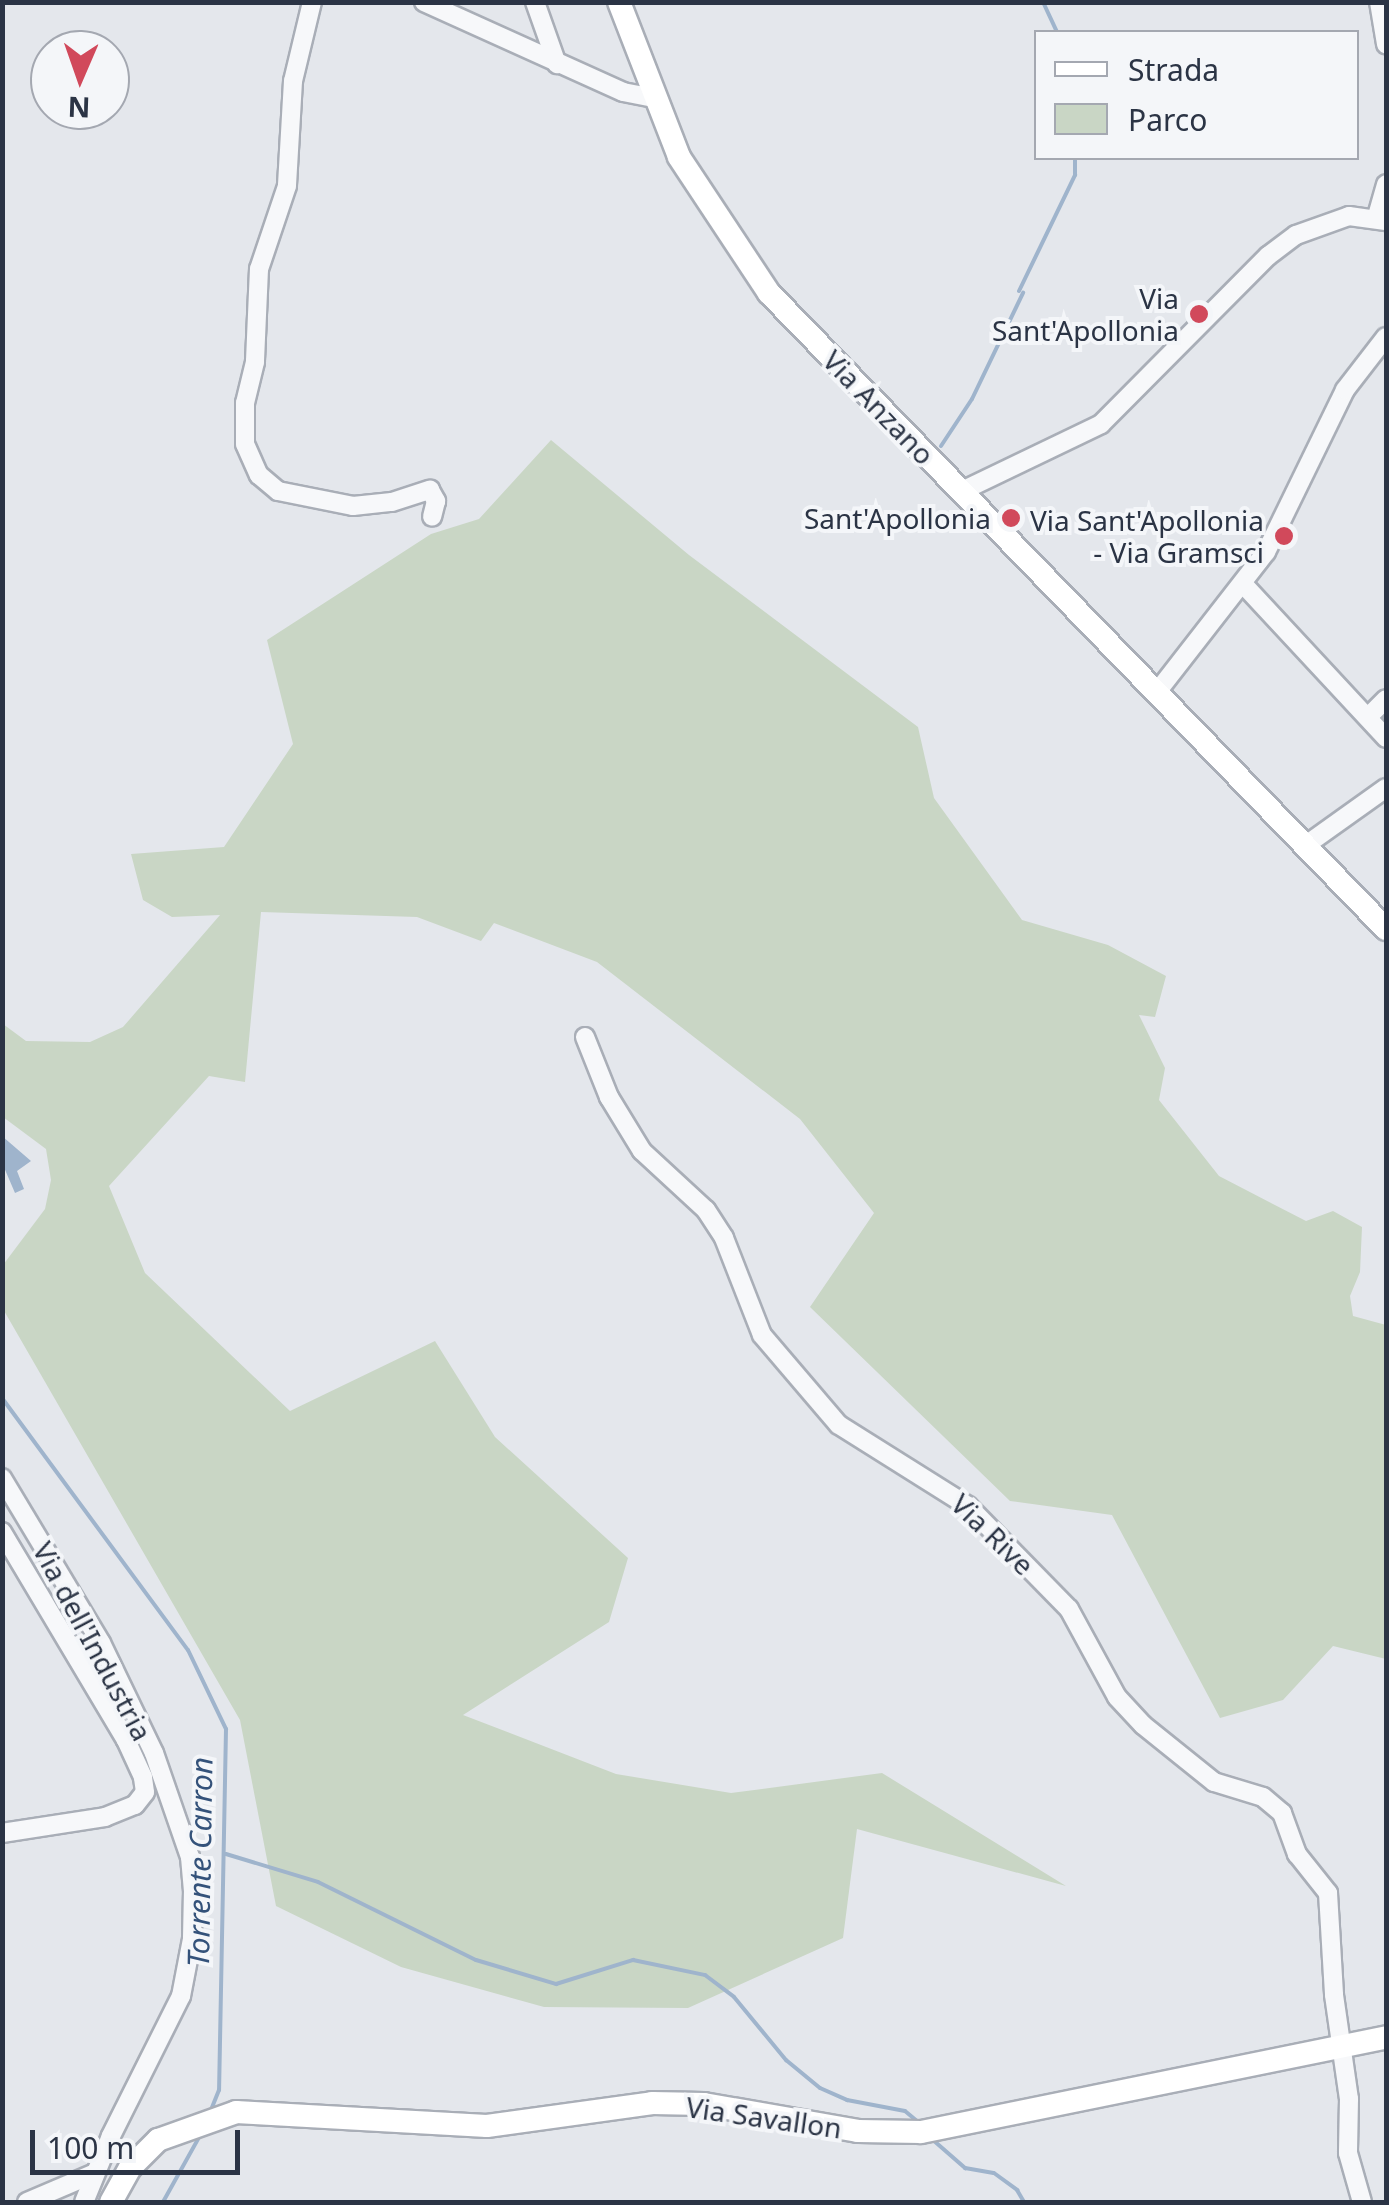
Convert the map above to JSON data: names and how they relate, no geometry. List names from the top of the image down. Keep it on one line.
{"streets":{"main road":["Via Anzano","Via Savallon"],"street":["Via Rive","Via dell'Industria"]},"crossings":[["Via Rive","Via Savallon"]],"water":["Torrente Carron"],"places":["Via Sant'Apollonia","Sant'Apollonia","Via Sant'Apollonia - Via Gramsci"],"legend":["Strada","Parco"],"scale_bar":"100 m","north":"bottom"}
